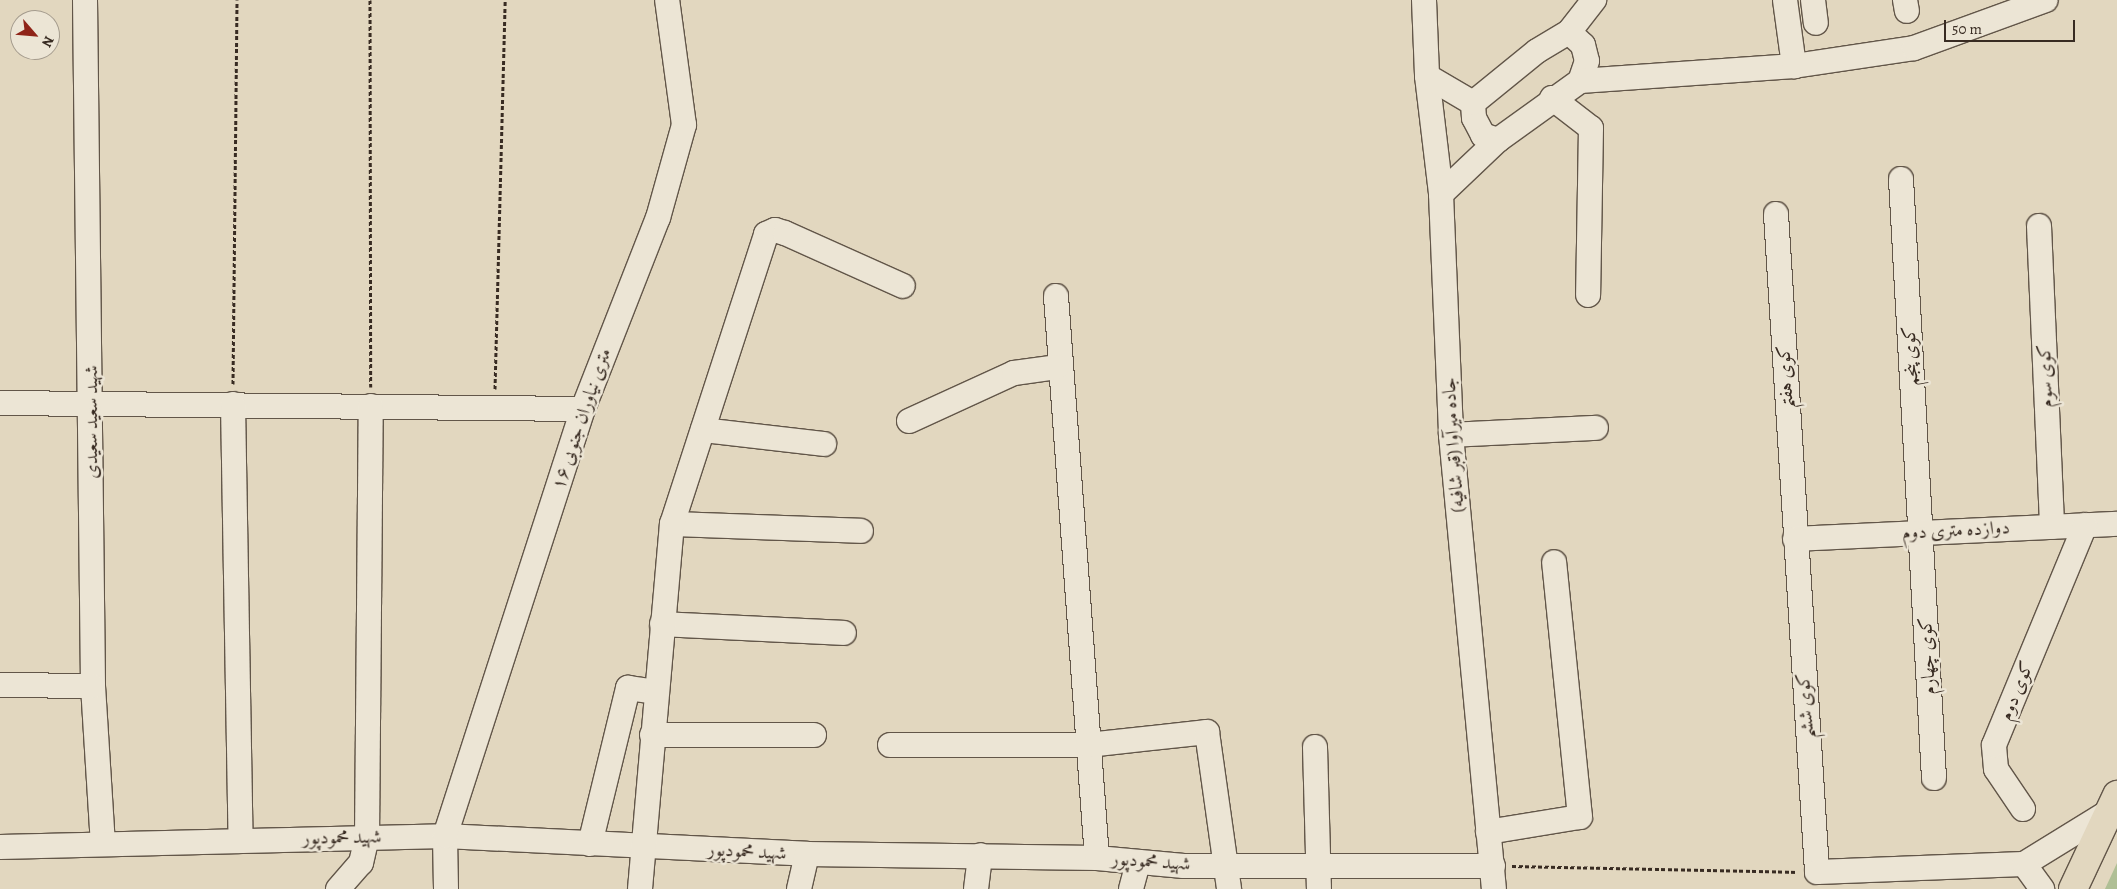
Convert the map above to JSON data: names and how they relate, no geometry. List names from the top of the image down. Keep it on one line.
{"streets":{"street":["کوی پنجم","کوی سوم","کوی هفتم","۱۶ متری نیاوران جنوبی","شهید سعید سعیدی","جاده میرآوا (قبر شافیه)","دوازده متری دوم","کوی چهارم","کوی دوم","کوی ششم","شهید محمودپور"]},"crossings":[["کوی پنجم","دوازده متری دوم"],["کوی پنجم","کوی چهارم"],["کوی سوم","دوازده متری دوم"],["کوی هفتم","دوازده متری دوم"],["کوی هفتم","کوی ششم"],["۱۶ متری نیاوران جنوبی","شهید محمودپور"],["شهید سعید سعیدی","شهید محمودپور"],["جاده میرآوا (قبر شافیه)","شهید محمودپور"],["دوازده متری دوم","کوی چهارم"],["دوازده متری دوم","کوی دوم"],["دوازده متری دوم","کوی ششم"]],"scale_bar":"50 m","north":"bottom right"}
